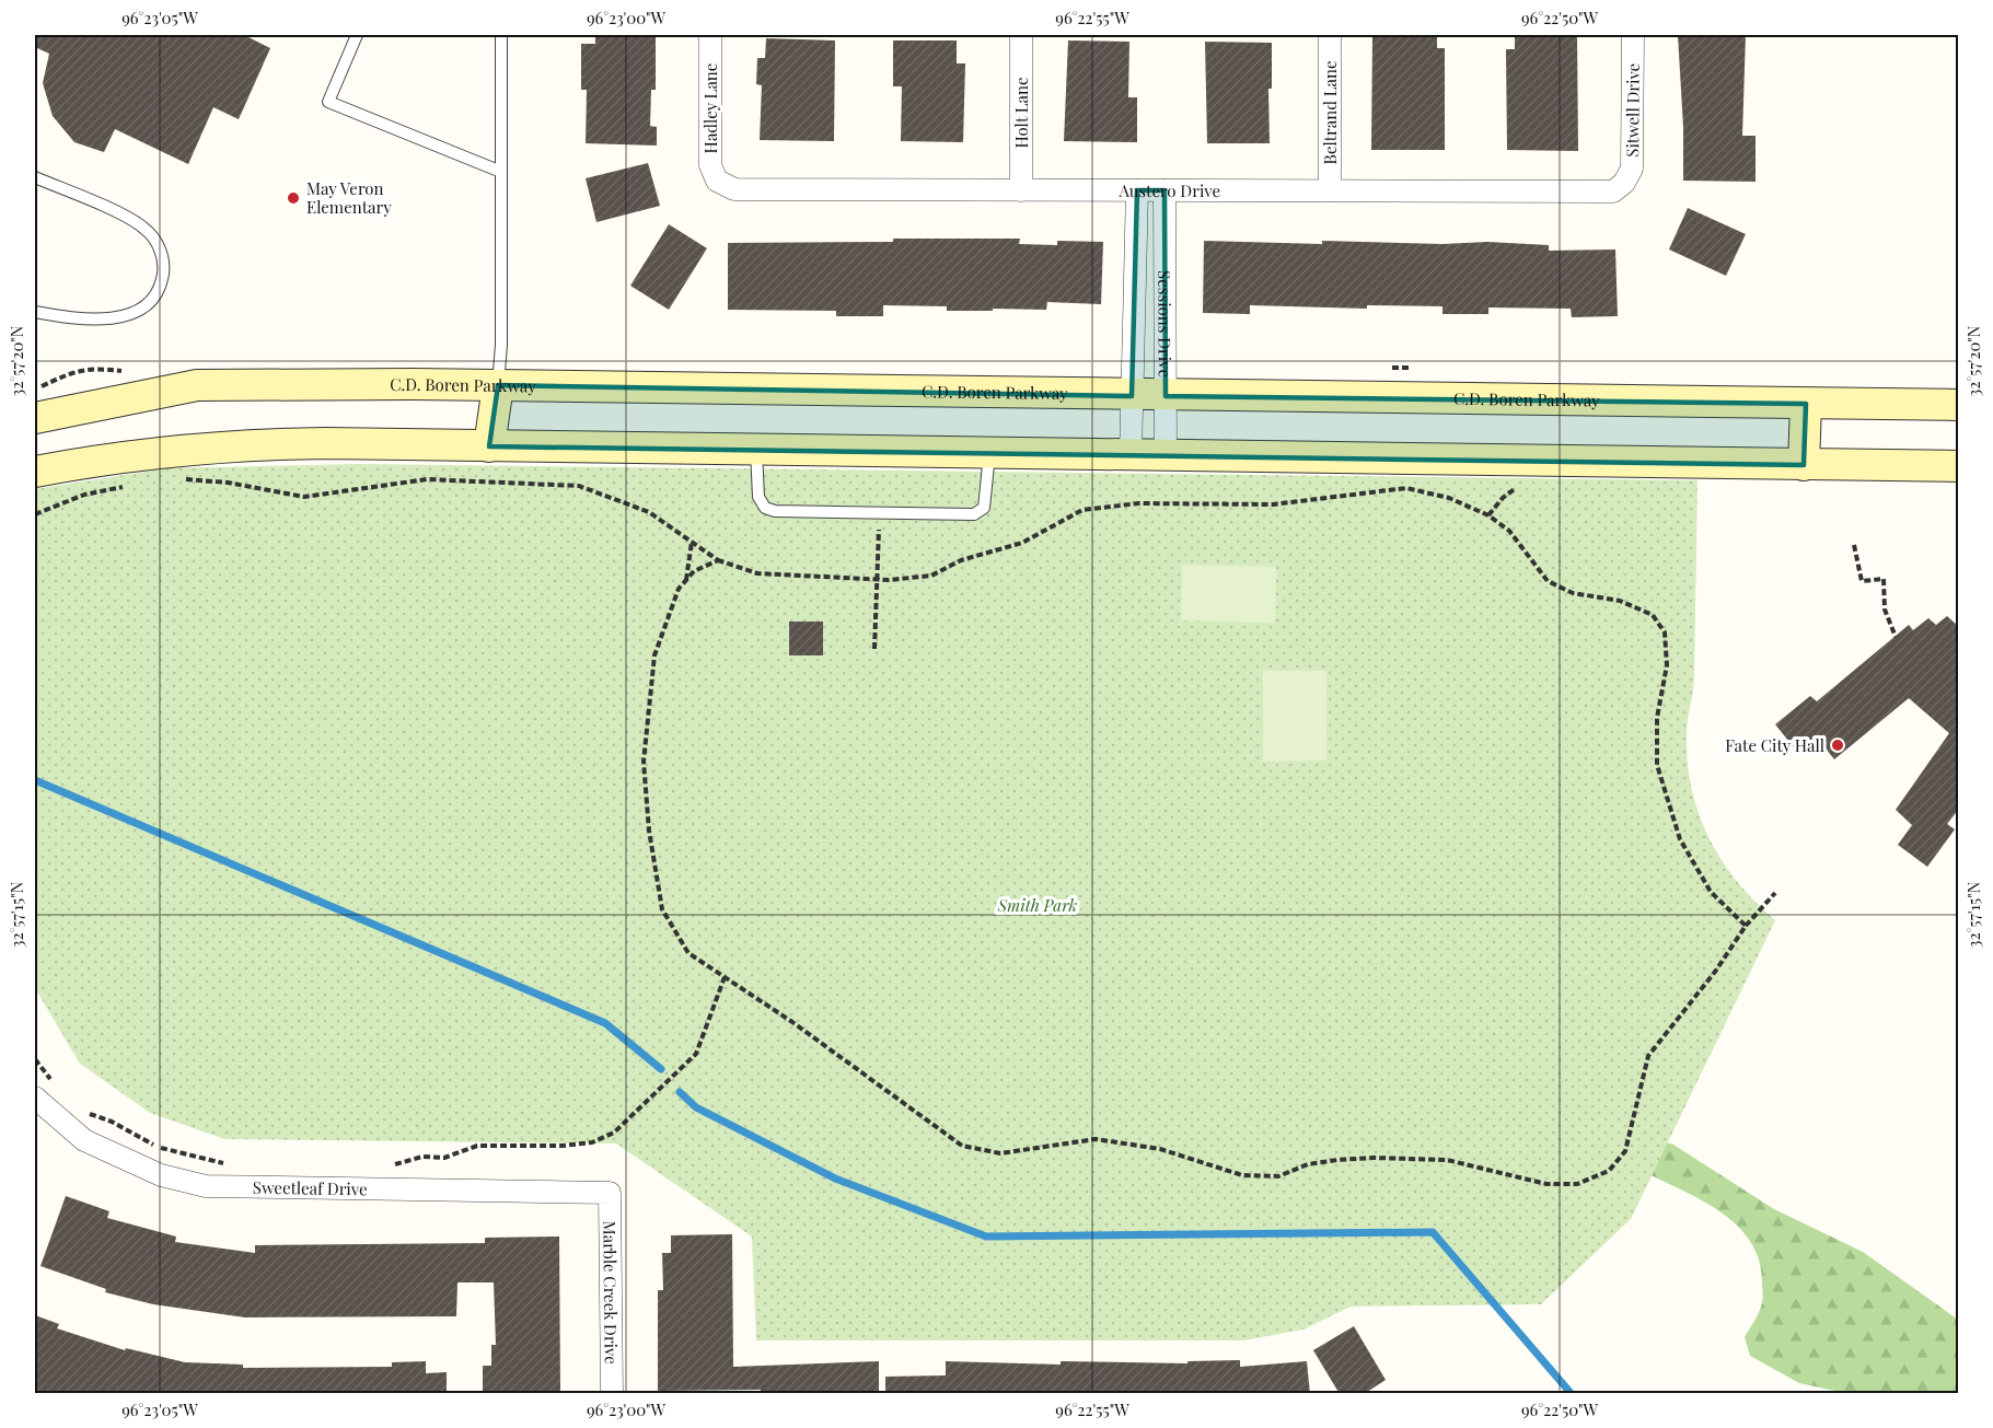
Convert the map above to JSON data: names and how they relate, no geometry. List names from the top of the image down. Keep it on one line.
{"streets":{"street":["Hadley Lane","Sitwell Drive","Holt Lane","Beltrand Lane","Austero Drive","Sessions Drive","C.D. Boren Parkway","Sweetleaf Drive","Marble Creek Drive"]},"crossings":[["Hadley Lane","Austero Drive"],["Sitwell Drive","Austero Drive"],["Holt Lane","Austero Drive"],["Beltrand Lane","Austero Drive"],["Austero Drive","Sessions Drive"],["Sessions Drive","C.D. Boren Parkway"],["Sweetleaf Drive","Marble Creek Drive"]],"parks":["Smith Park"],"places":["May Veron Elementary","Fate City Hall"],"coordinates":["96°23'05\"W","96°23'00\"W","96°22'55\"W","96°22'50\"W","32°57'20\"N","32°57'15\"N"]}
